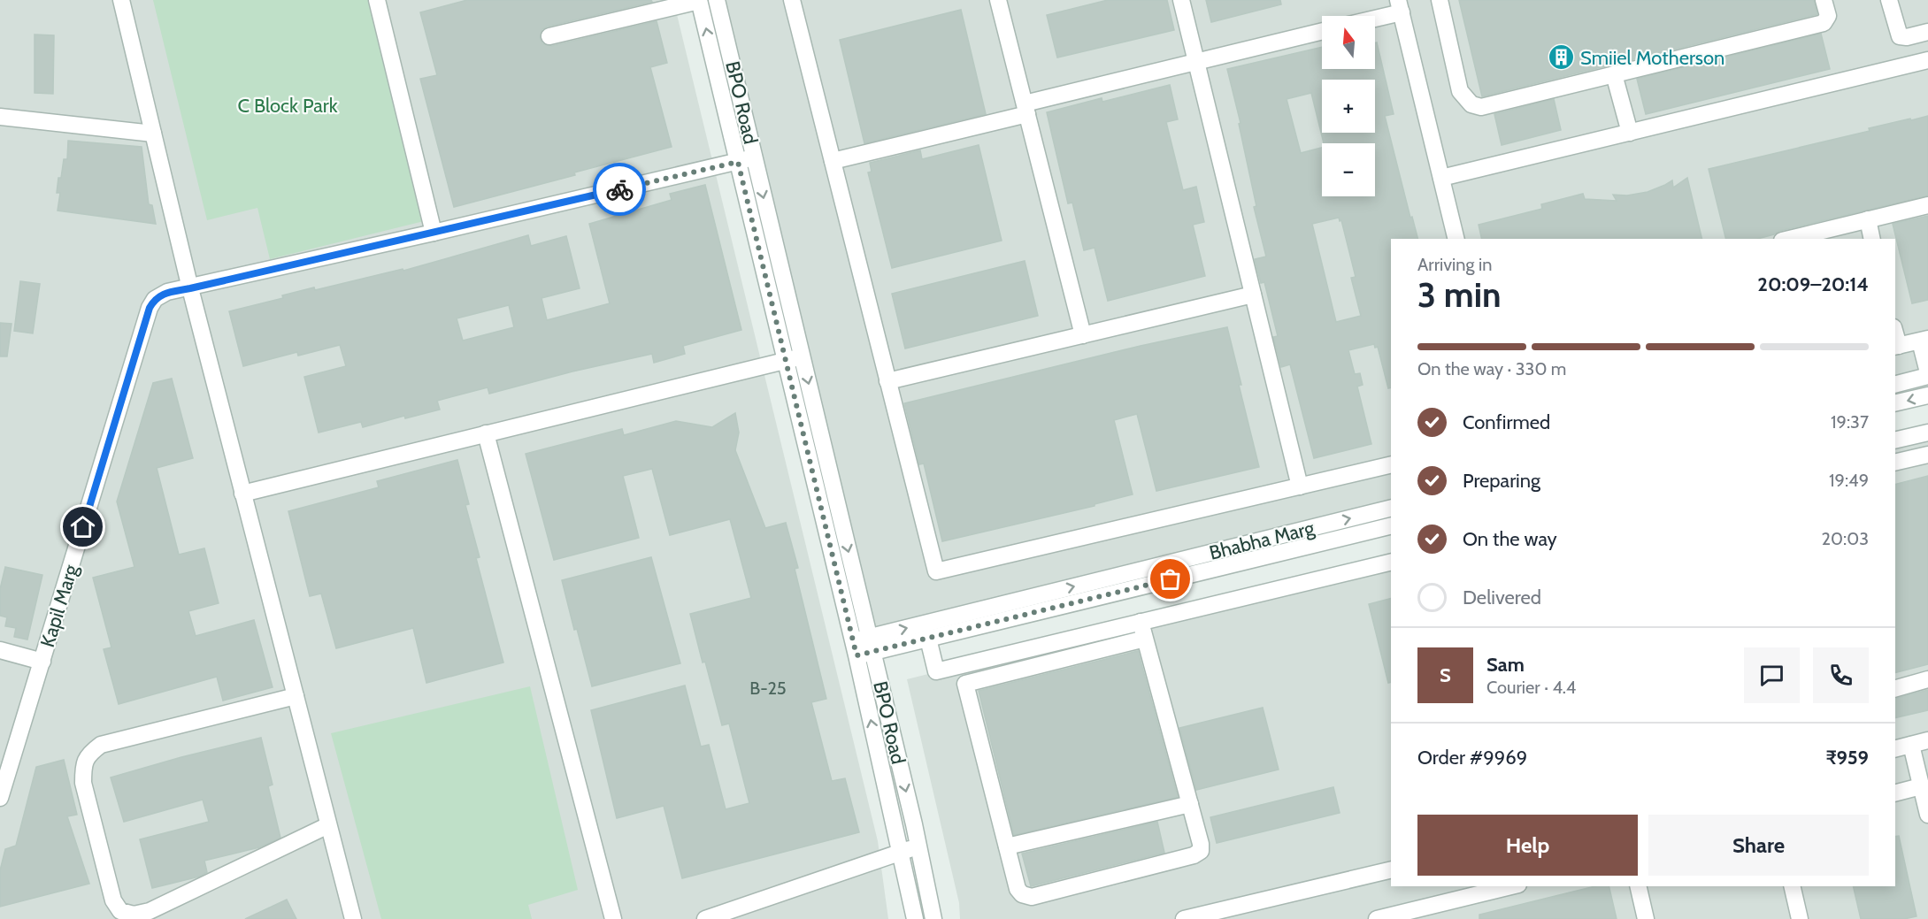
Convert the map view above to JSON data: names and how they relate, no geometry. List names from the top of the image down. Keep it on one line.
{"streets":{"street":["BPO Road","Bhabha Marg","Kapil Marg"]},"crossings":[["BPO Road","Bhabha Marg"],["BPO Road","Kapil Marg"]],"parks":["C Block Park"],"places":{"building":["Smiiel Motherson"]},"house_numbers":["B-25"],"north":"top","page":{"map_buttons":["+","−"],"heading":["3 min","Arriving in","20:09–20:14"],"panel":["Sam","Courier · 4.4","Order #9969","₹959"],"bar":"On the way · 330 m","list":[["Confirmed","19:37"],["Preparing","19:49"],["On the way","20:03"],"Delivered"],"round":"S","buttons":["Help","Share"]}}
